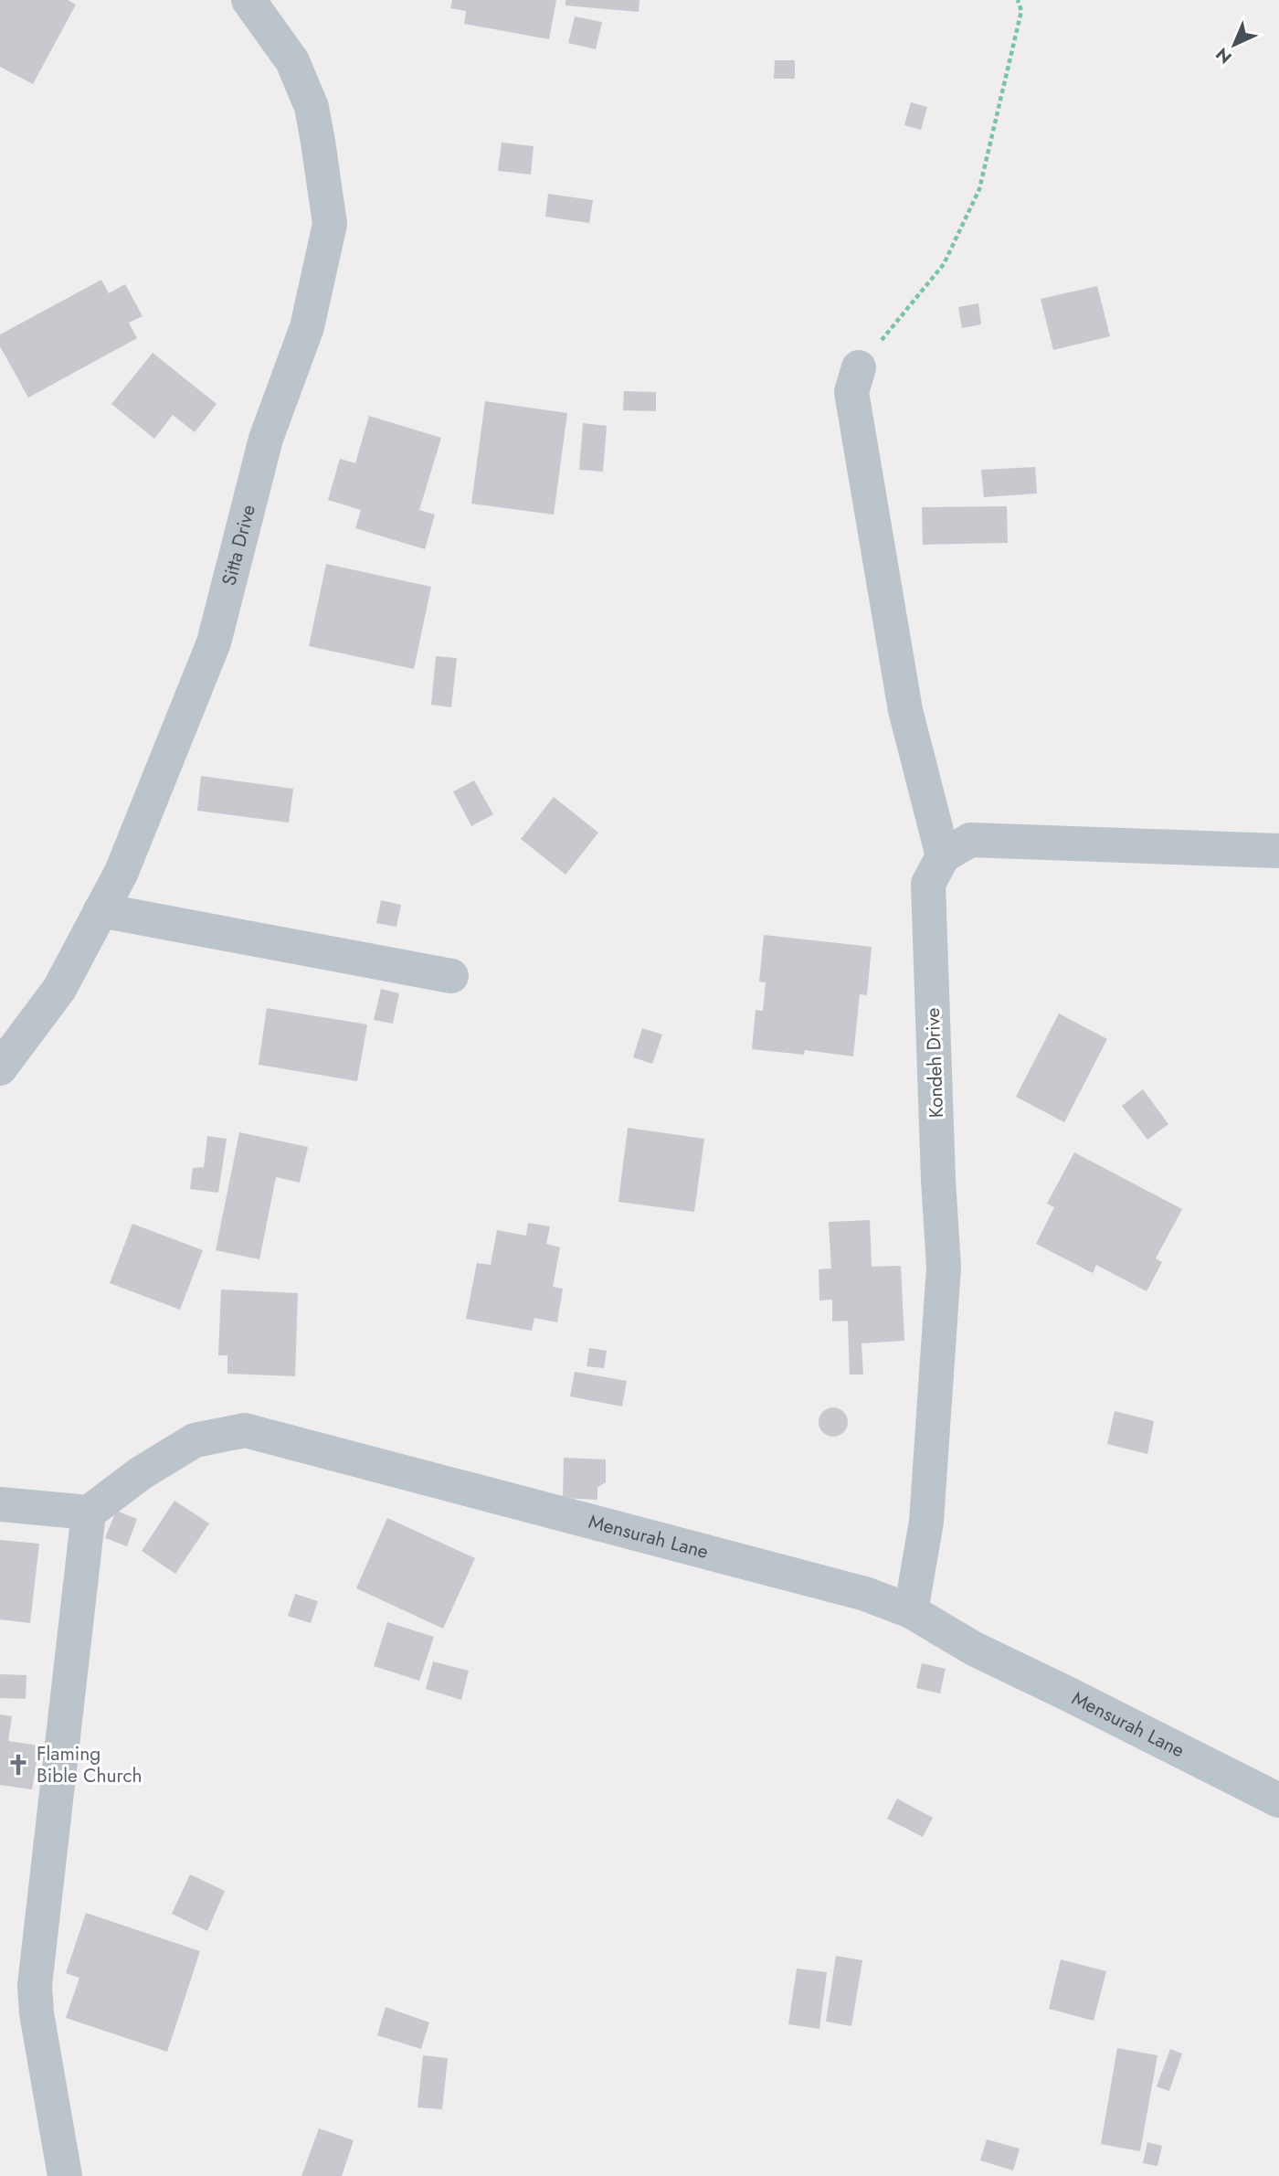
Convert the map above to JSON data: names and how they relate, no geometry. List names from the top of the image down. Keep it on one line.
{"streets":{"street":["Sitta Drive","Kondeh Drive","Mensurah Lane"]},"crossings":[["Kondeh Drive","Mensurah Lane"]],"places":{"church":["Flaming Bible Church"]},"north":"bottom left"}
